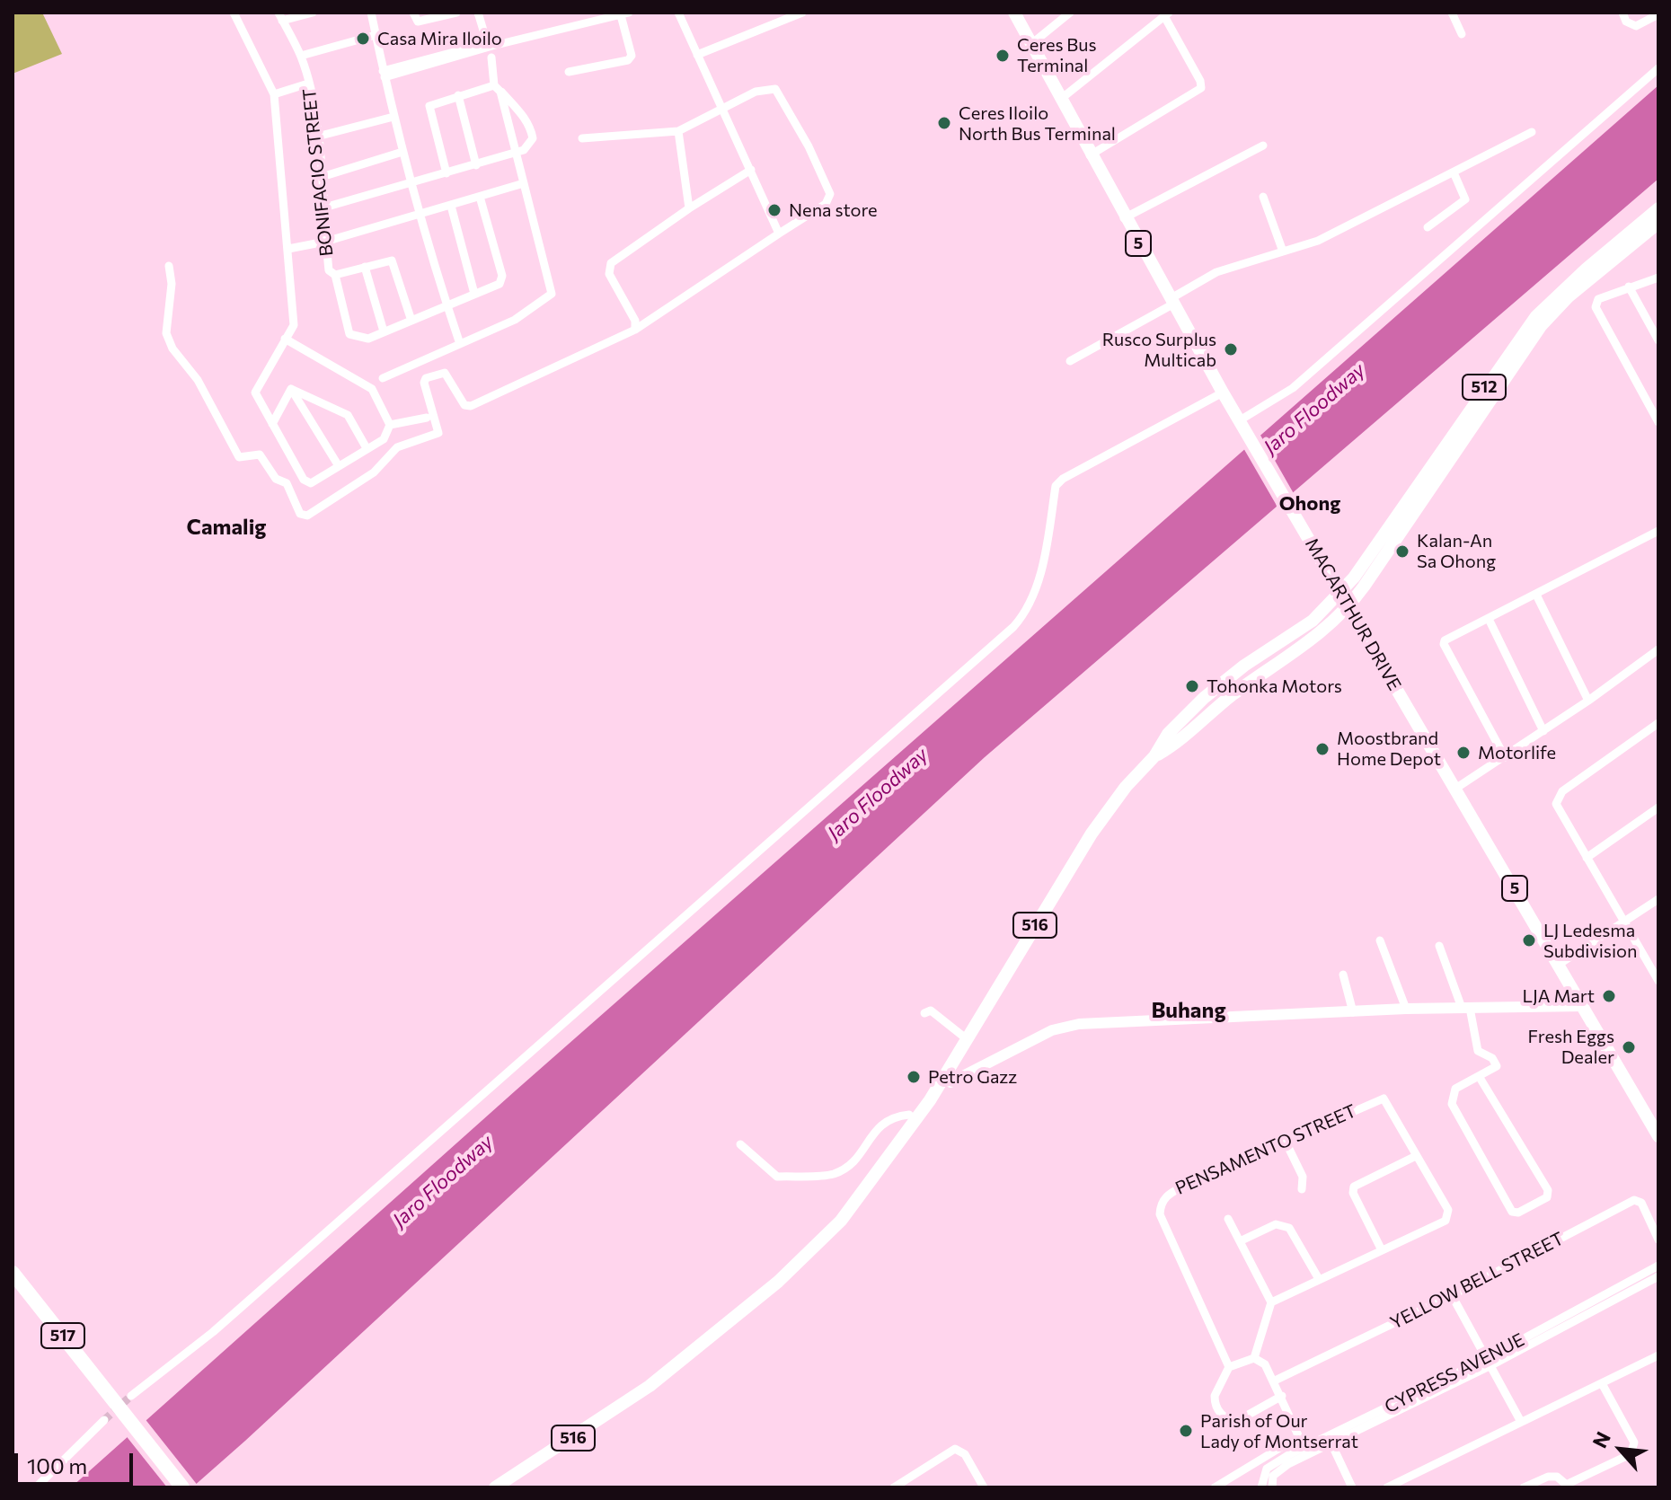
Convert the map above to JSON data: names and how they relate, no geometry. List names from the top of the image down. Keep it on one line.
{"streets":{"highway":["517"],"main road":["5","512","MACARTHUR DRIVE","516"],"street":["BONIFACIO STREET","PENSAMENTO STREET","YELLOW BELL STREET","CYPRESS AVENUE"]},"crossings":[["512","MACARTHUR DRIVE"],["512","516"],["MACARTHUR DRIVE","516"],["PENSAMENTO STREET","YELLOW BELL STREET"]],"districts":["Ohong","Camalig","Buhang"],"water":["Jaro Floodway"],"places":["Casa Mira Iloilo","Ceres Bus Terminal","Ceres Iloilo North Bus Terminal","Nena store","Rusco Surplus Multicab","Kalan-An Sa Ohong","Tohonka Motors","Moostbrand Home Depot","Motorlife","LJ Ledesma Subdivision","LJA Mart","Fresh Eggs Dealer","Petro Gazz","Parish of Our Lady of Montserrat"],"scale_bar":"100 m","north":"top left"}
